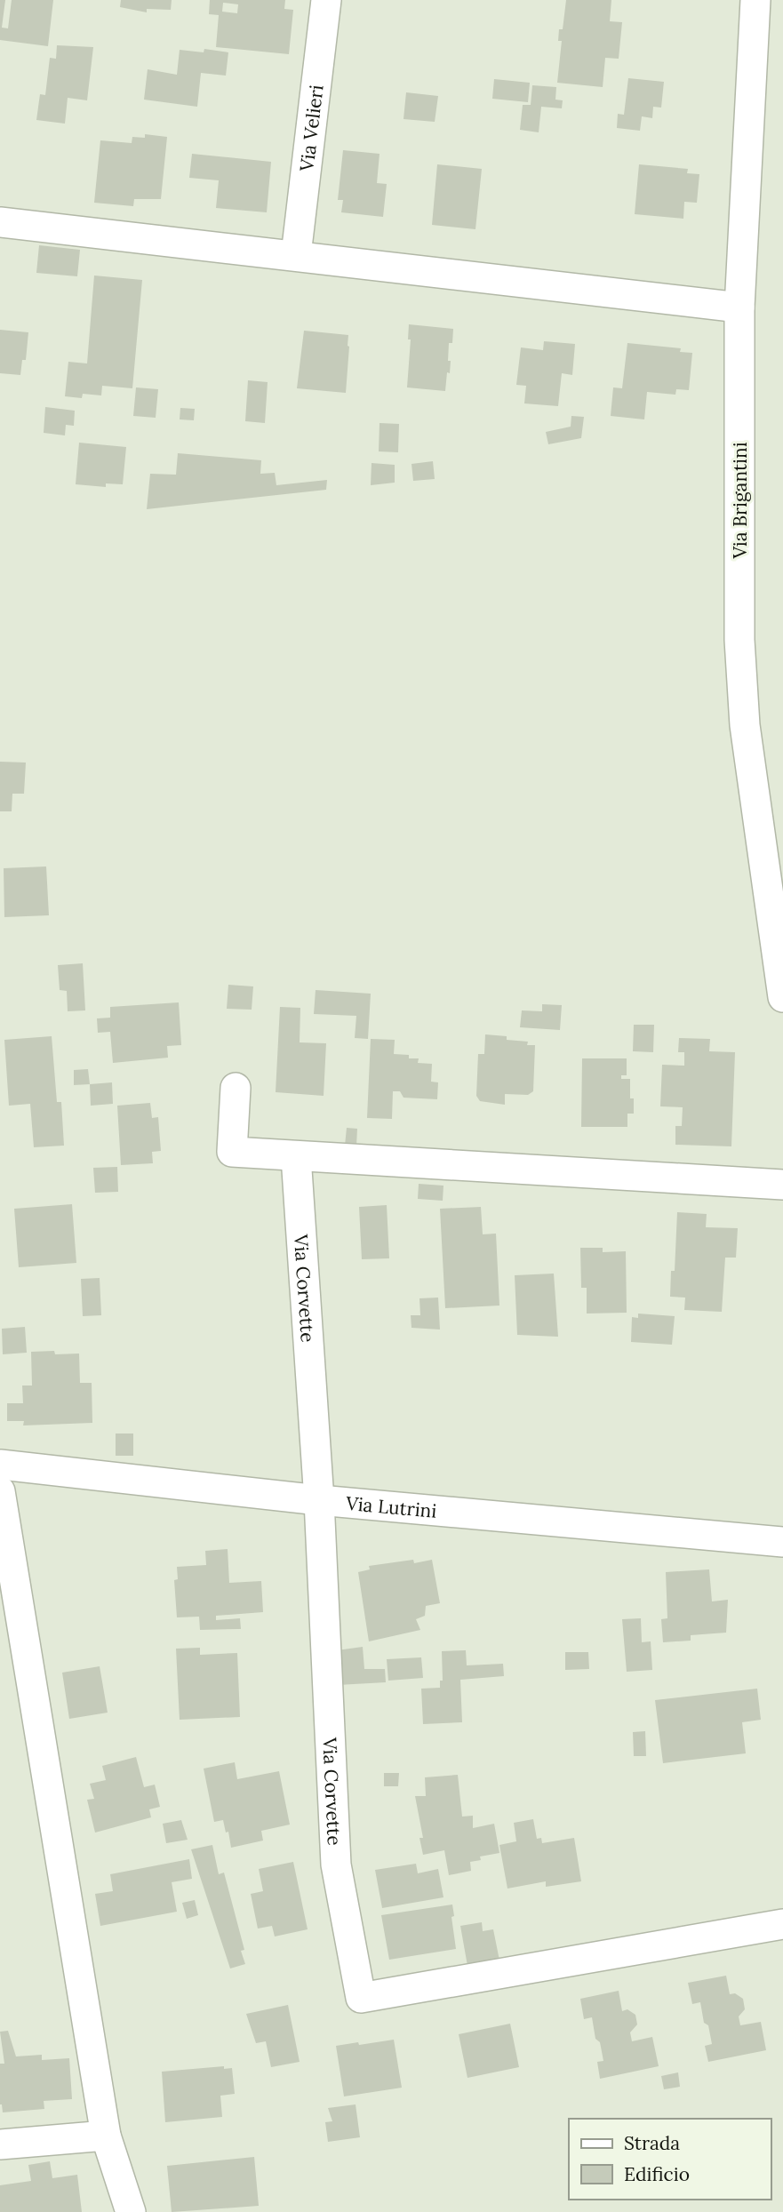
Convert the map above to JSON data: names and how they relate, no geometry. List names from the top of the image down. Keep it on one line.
{"streets":{"street":["Via Velieri","Via Brigantini","Via Corvette","Via Lutrini"]},"crossings":[["Via Corvette","Via Lutrini"]],"legend":["Strada","Edificio"]}
